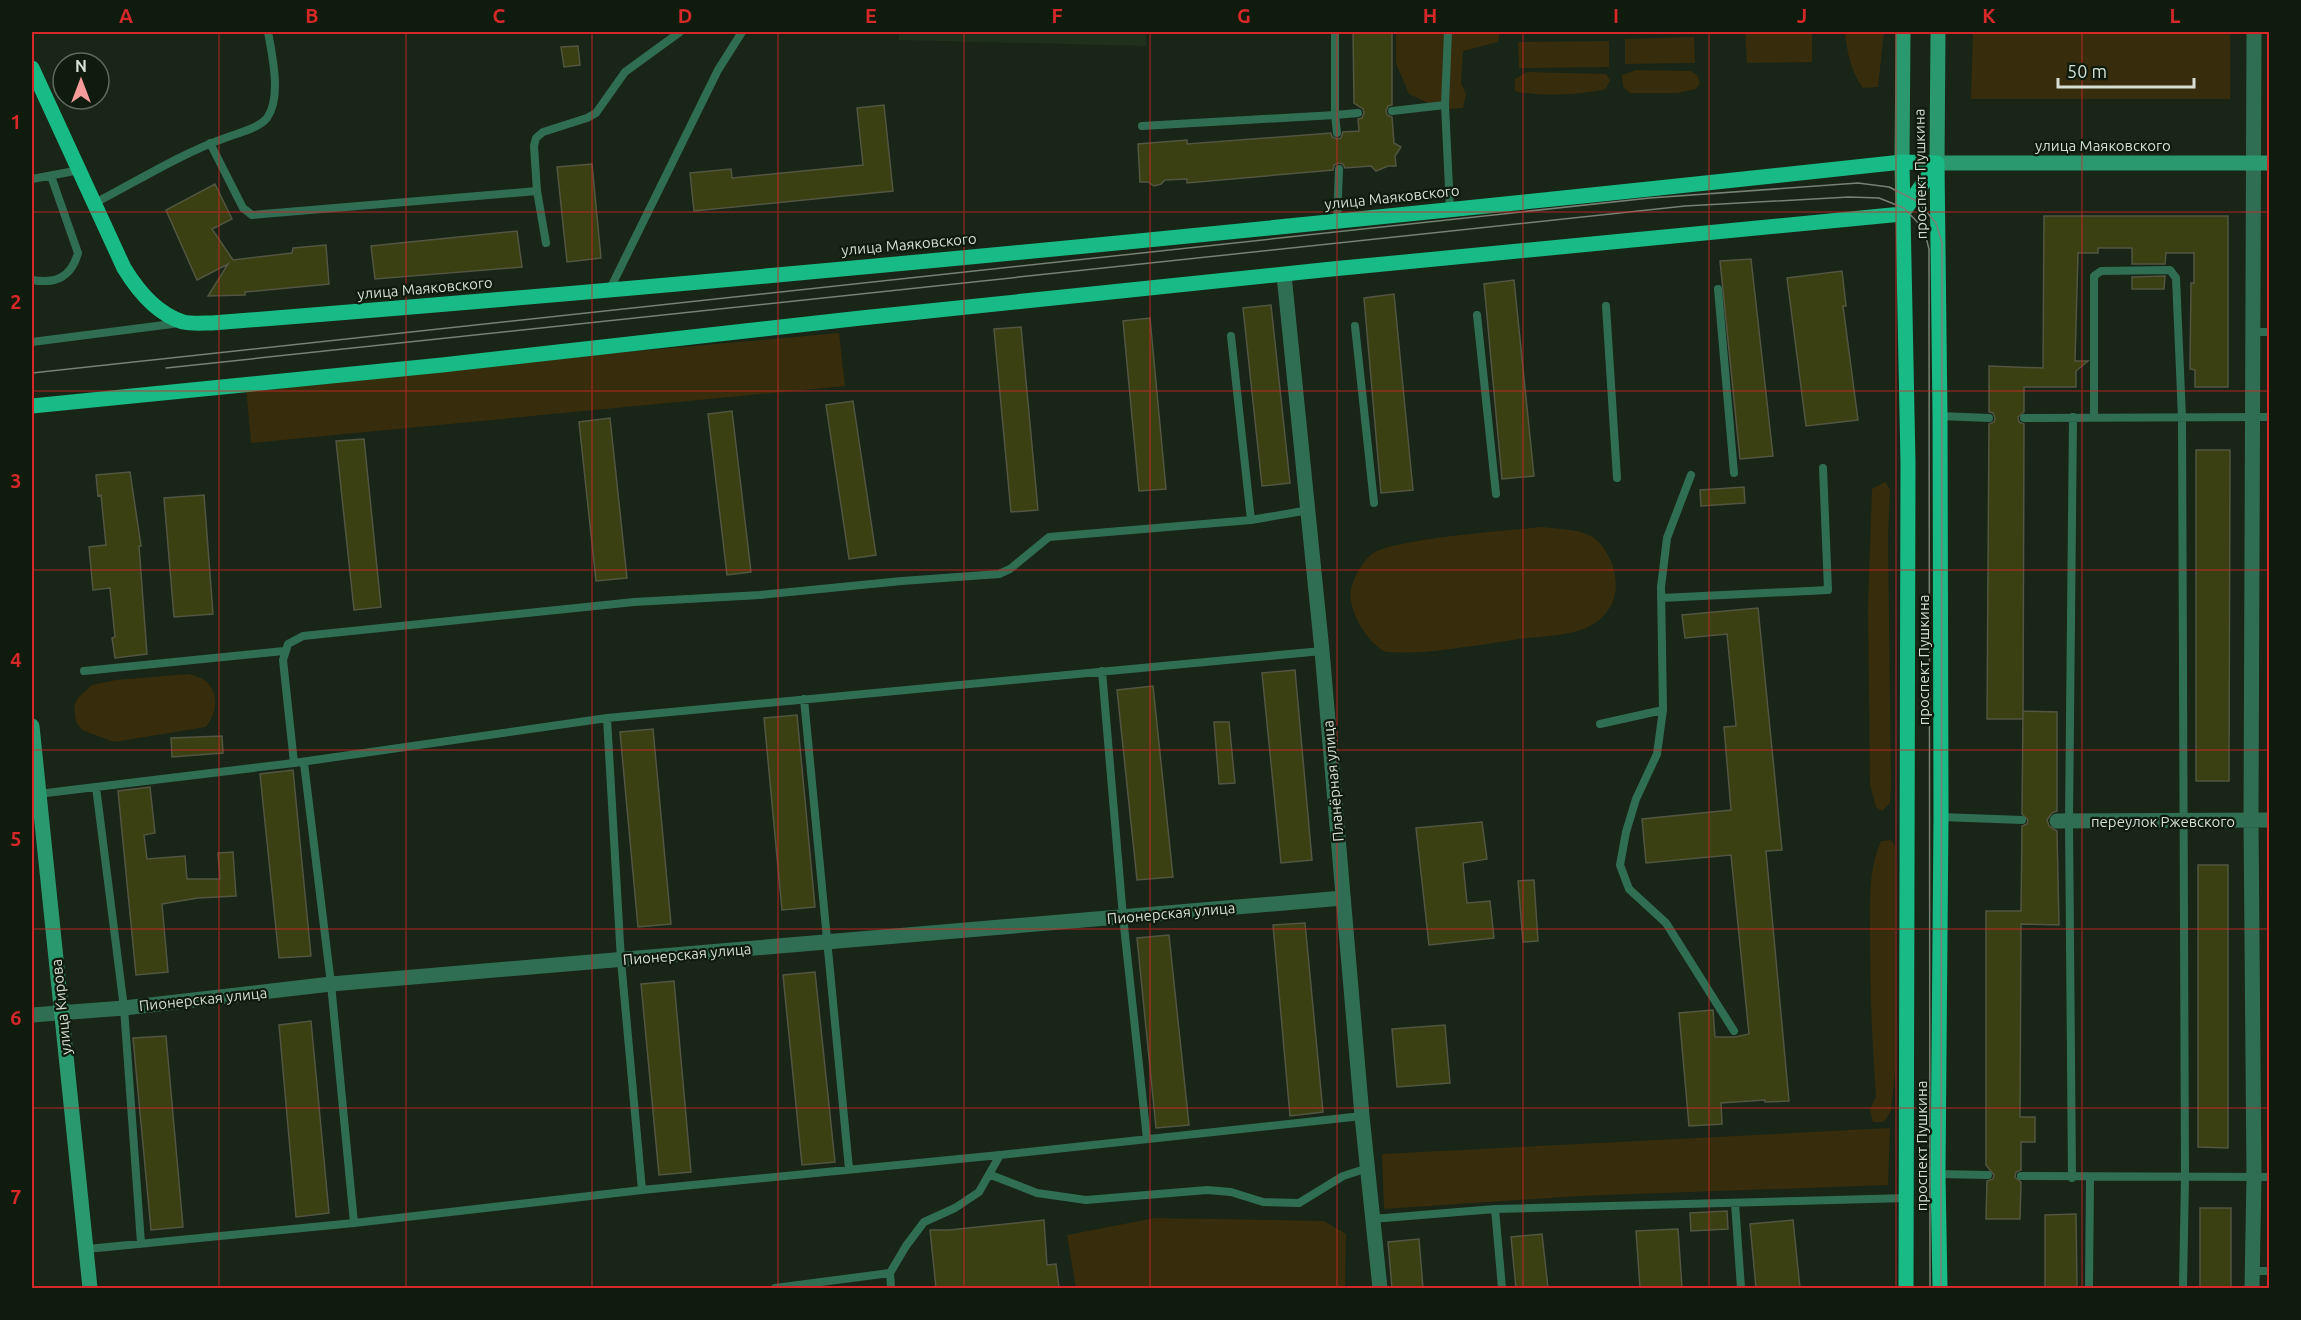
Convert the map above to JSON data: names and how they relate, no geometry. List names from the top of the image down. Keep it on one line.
{"streets":{"main road":["улица Маяковского","проспект Пушкина","улица Кирова"],"street":["Планёрная улица","переулок Ржевского","Пионерская улица"]},"crossings":[["улица Маяковского","проспект Пушкина"],["Планёрная улица","Пионерская улица"],["Пионерская улица","улица Кирова"]],"scale_bar":"50 m","north":"top","grid":{"columns":["A","B","C","D","E","F","G","H","I","J","K","L"],"rows":["1","2","3","4","5","6","7"]}}
